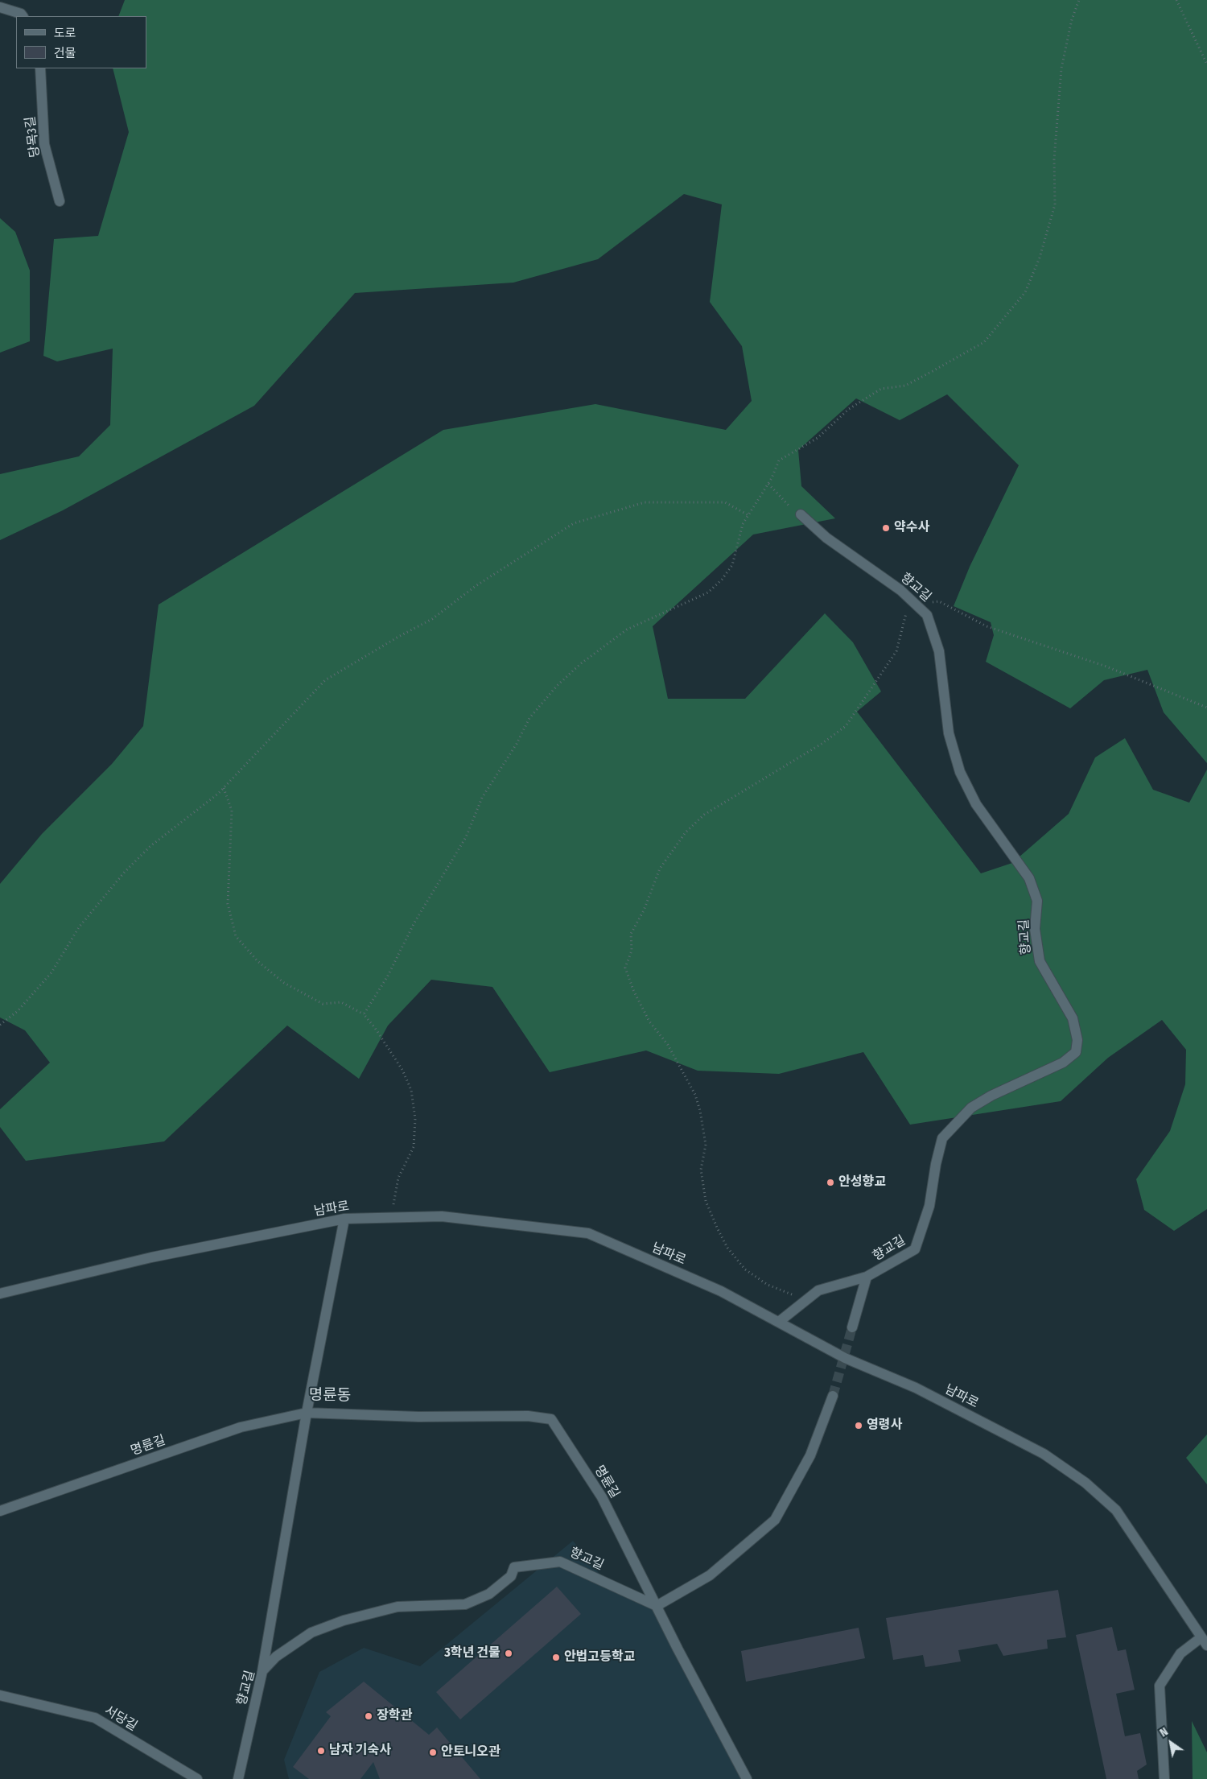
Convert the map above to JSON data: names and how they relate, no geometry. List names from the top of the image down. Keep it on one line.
{"streets":{"street":["당목3길","향교길","남파로","명륜길","서당길"]},"crossings":[["향교길","명륜길"]],"districts":["명륜동"],"places":["약수사","안성향교","영령사","3학년 건물","안법고등학교","장학관","남자 기숙사","안토니오관"],"legend":["도로","건물"],"north":"top left"}
